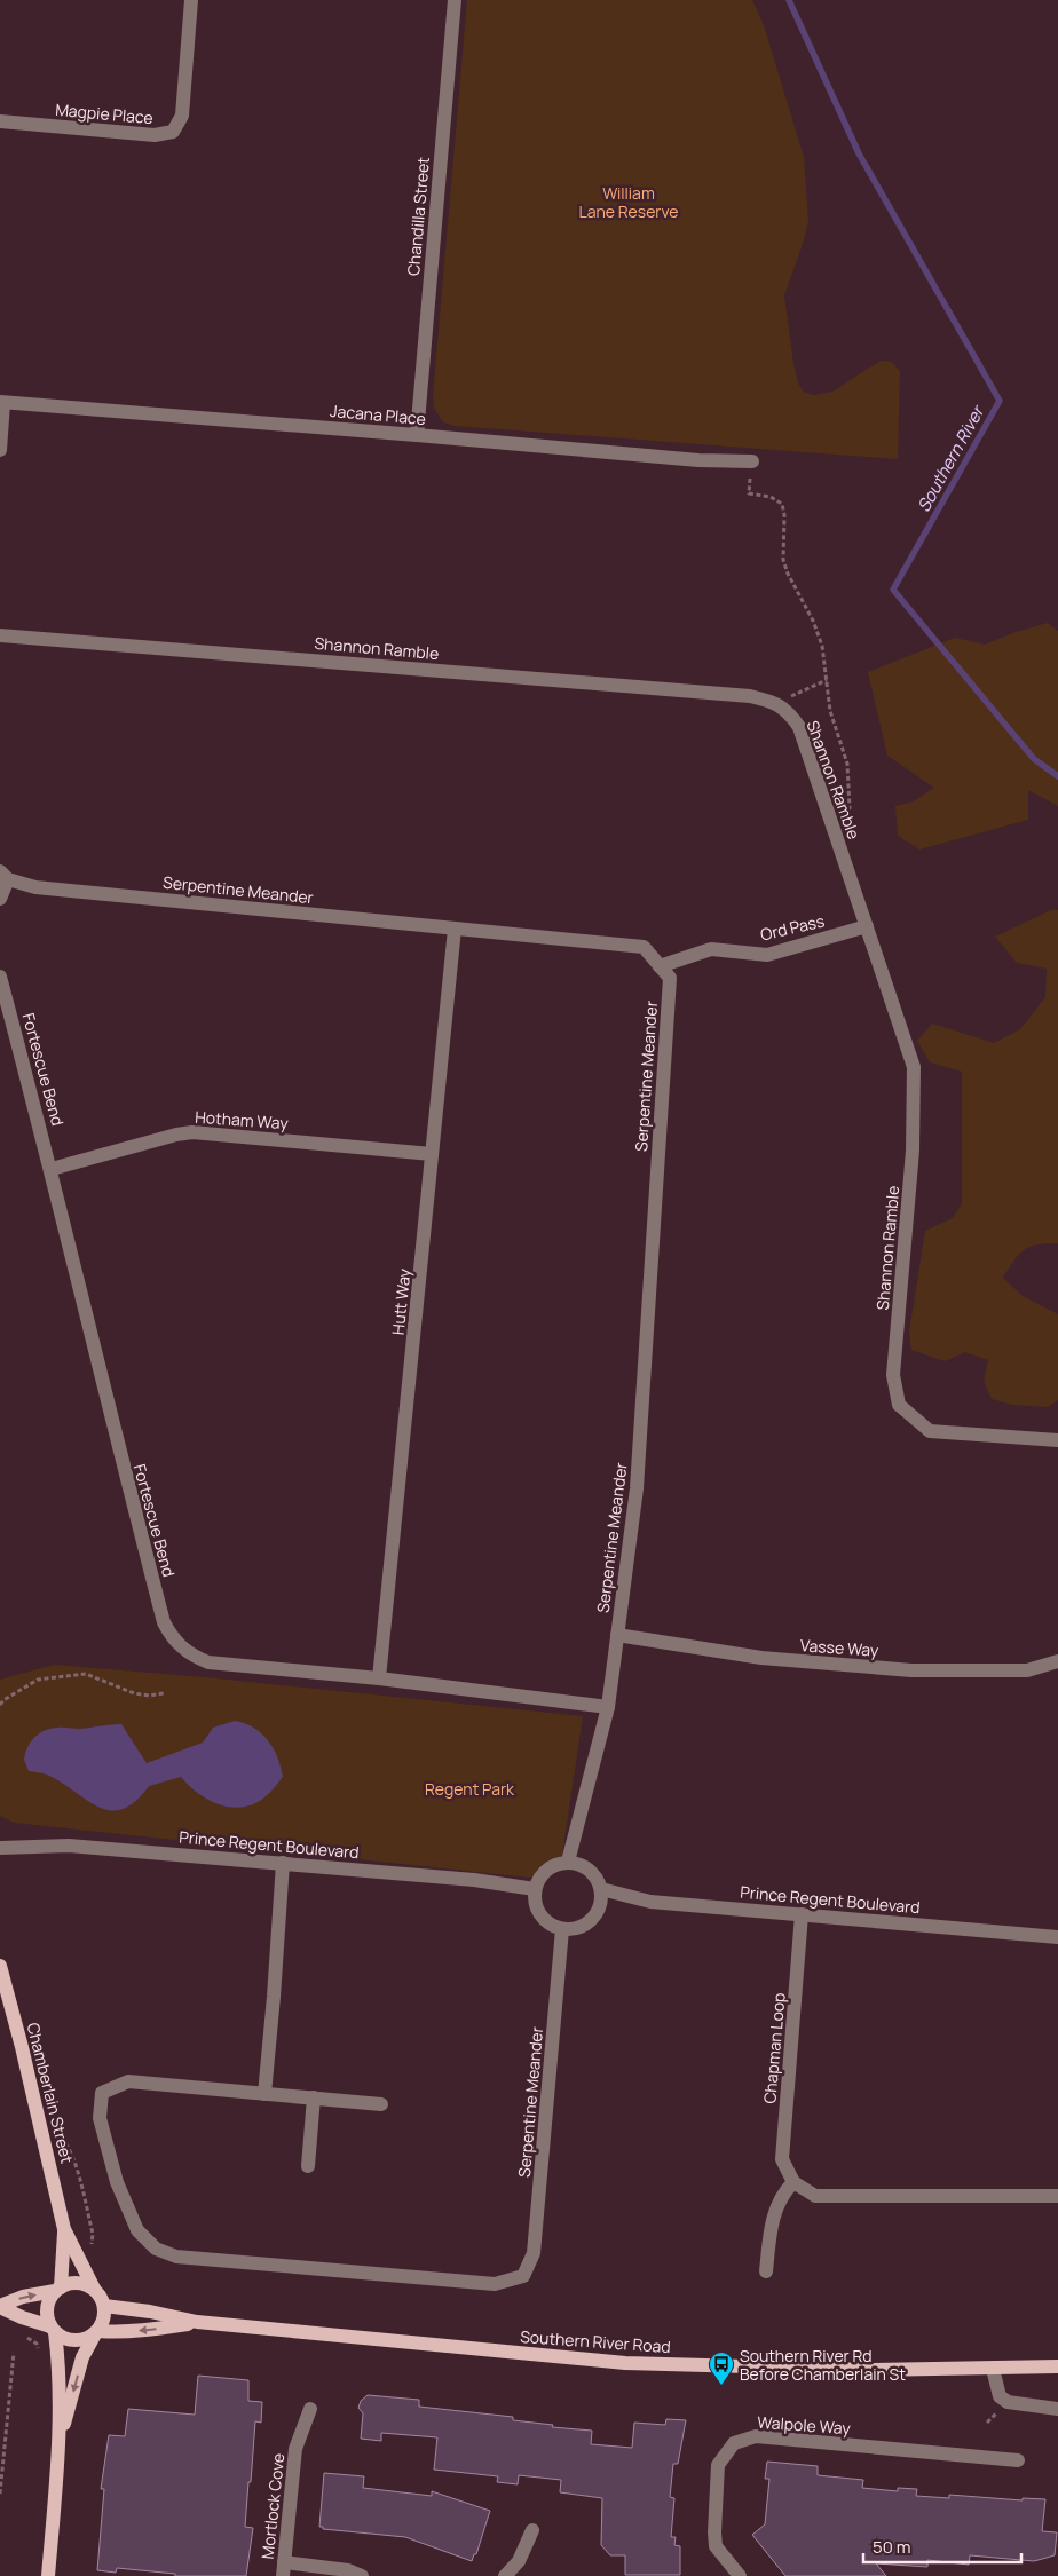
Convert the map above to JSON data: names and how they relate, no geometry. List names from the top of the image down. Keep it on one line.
{"streets":{"main road":["Chamberlain Street","Southern River Road"],"street":["Magpie Place","Chandilla Street","Jacana Place","Shannon Ramble","Serpentine Meander","Ord Pass","Fortescue Bend","Hotham Way","Hutt Way","Vasse Way","Prince Regent Boulevard","Chapman Loop","Walpole Way","Mortlock Cove"]},"crossings":[["Chandilla Street","Jacana Place"],["Shannon Ramble","Ord Pass"],["Serpentine Meander","Ord Pass"],["Serpentine Meander","Fortescue Bend"],["Serpentine Meander","Hutt Way"],["Serpentine Meander","Vasse Way"],["Serpentine Meander","Prince Regent Boulevard"],["Fortescue Bend","Hotham Way"],["Fortescue Bend","Hutt Way"],["Hotham Way","Hutt Way"],["Prince Regent Boulevard","Chapman Loop"],["Chamberlain Street","Southern River Road"]],"water":["Southern River"],"parks":["William Lane Reserve","Regent Park"],"places":{"bus stop":["Southern River Rd Before Chamberlain St"]},"scale_bar":"50 m"}
